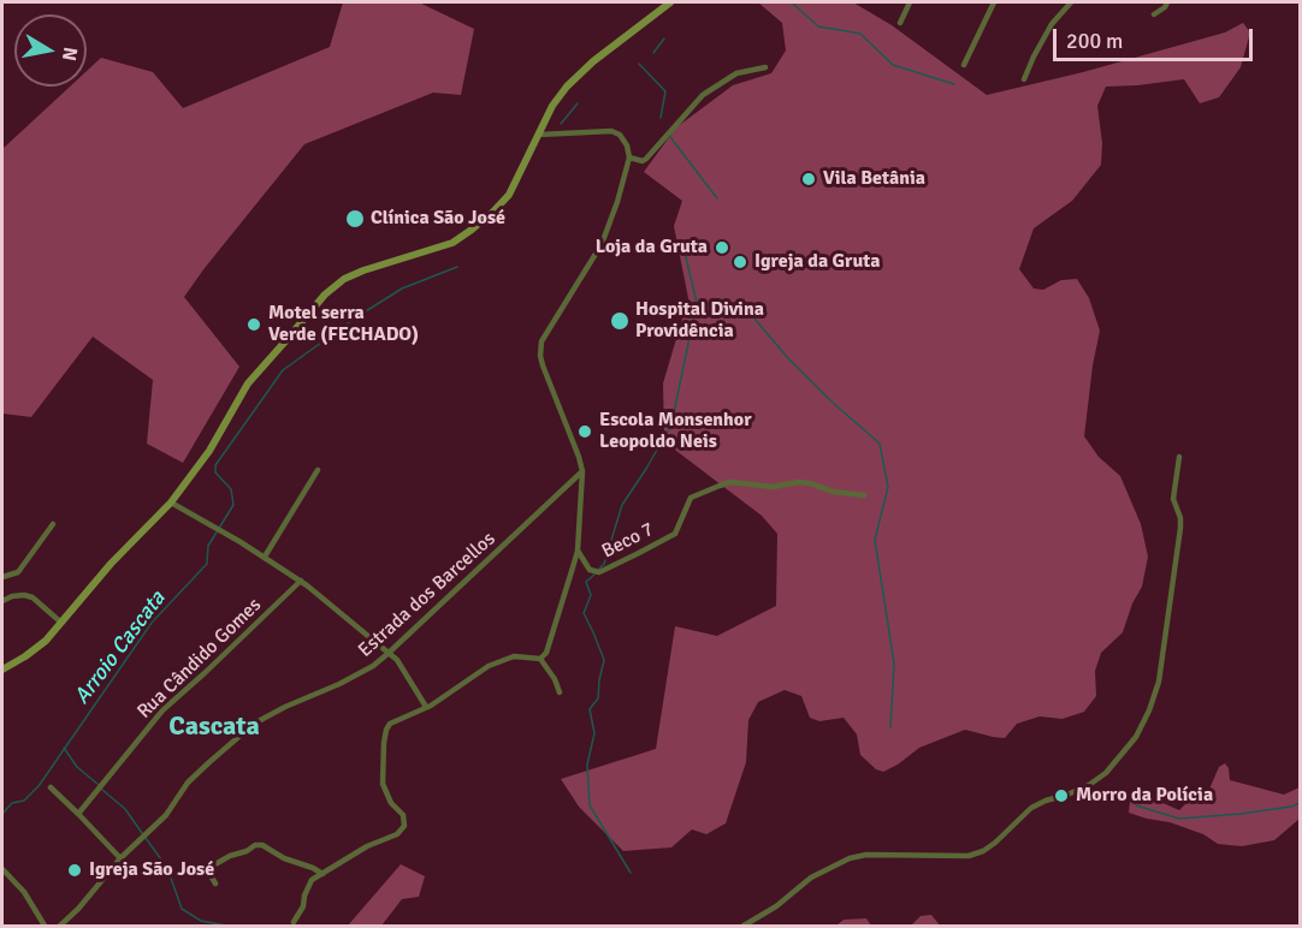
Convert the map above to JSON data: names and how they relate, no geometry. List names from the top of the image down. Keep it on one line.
{"streets":{"street":["Beco 7","Estrada dos Barcellos","Rua Cândido Gomes"]},"districts":["Cascata"],"water":["Arroio Cascata"],"places":["Vila Betânia","Clínica São José","Loja da Gruta","Igreja da Gruta","Hospital Divina Providência","Motel serra Verde (FECHADO)","Escola Monsenhor Leopoldo Neis","Morro da Polícia","Igreja São José"],"scale_bar":"200 m","north":"right"}
